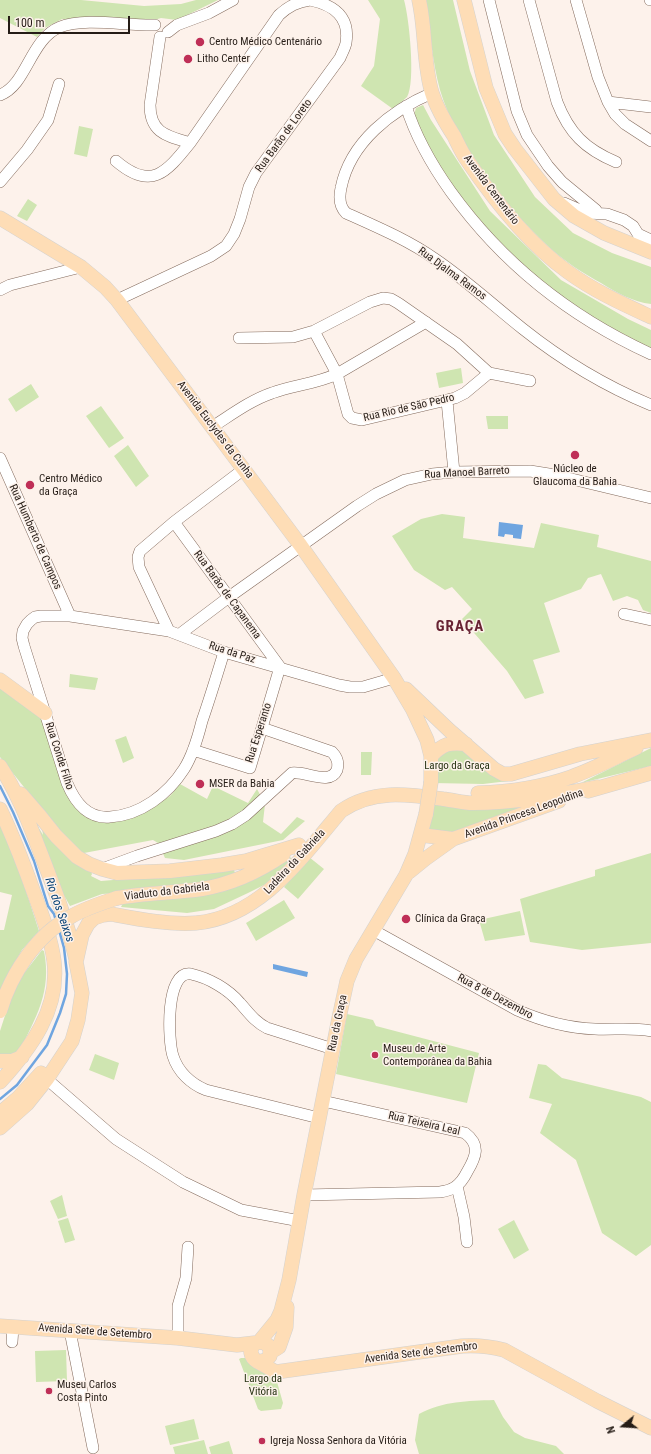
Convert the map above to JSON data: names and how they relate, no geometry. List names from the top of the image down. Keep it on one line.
{"streets":{"main road":["Avenida Centenário","Avenida Euclydes da Cunha","Avenida Princesa Leopoldina","Ladeira da Gabriela","Viaduto da Gabriela","Rua da Graça","Avenida Sete de Setembro"],"street":["Rua Barão de Loreto","Rua Djalma Ramos","Rua Rio de São Pedro","Rua Manoel Barreto","Rua Humberto de Campos","Rua Barão de Capanema","Rua da Paz","Rua Esperanto","Rua Conde Filho","Rua 8 de Dezembro","Rua Teixeira Leal"]},"crossings":[["Rua Barão de Loreto","Avenida Euclydes da Cunha"],["Avenida Centenário","Rua Djalma Ramos"],["Avenida Euclydes da Cunha","Rua Manoel Barreto"],["Avenida Euclydes da Cunha","Rua da Paz"],["Rua Manoel Barreto","Rua Barão de Capanema"],["Rua Manoel Barreto","Rua da Paz"],["Rua Humberto de Campos","Rua da Paz"],["Rua Humberto de Campos","Rua Conde Filho"],["Rua Barão de Capanema","Rua da Paz"],["Rua Barão de Capanema","Rua Esperanto"],["Rua da Paz","Rua Esperanto"],["Rua da Paz","Rua Conde Filho"],["Rua Esperanto","Rua Conde Filho"],["Avenida Princesa Leopoldina","Ladeira da Gabriela"],["Avenida Princesa Leopoldina","Rua da Graça"],["Ladeira da Gabriela","Viaduto da Gabriela"],["Rua 8 de Dezembro","Rua da Graça"],["Rua da Graça","Rua Teixeira Leal"],["Rua da Graça","Avenida Sete de Setembro"]],"districts":["GRAÇA"],"water":["Rio dos Seixos"],"parks":["Largo da Graça","Largo da Vitória"],"places":["Centro Médico Centenário","Litho Center","Núcleo de Glaucoma da Bahia","Centro Médico da Graça","MSER da Bahia","Clínica da Graça","Museu de Arte Contemporânea da Bahia","Museu Carlos Costa Pinto","Igreja Nossa Senhora da Vitória"],"scale_bar":"100 m","north":"left"}
